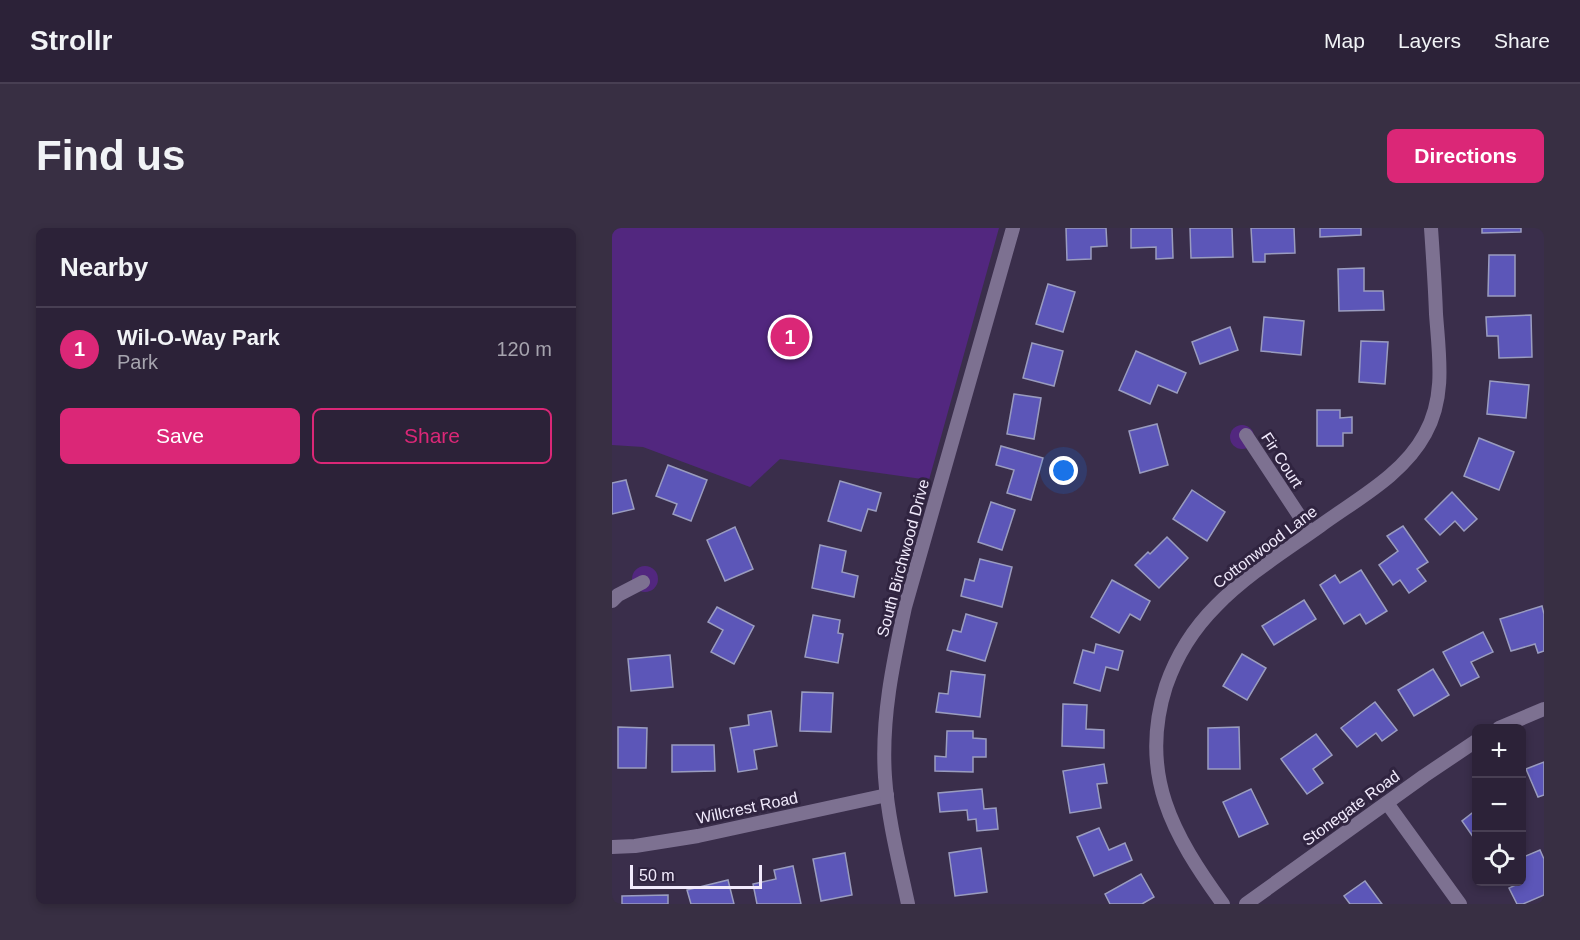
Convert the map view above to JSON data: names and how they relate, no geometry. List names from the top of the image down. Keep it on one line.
{"streets":{"street":["Fir Court","Cottonwood Lane","South Birchwood Drive","Willcrest Road","Stonegate Road"]},"crossings":[["Fir Court","Cottonwood Lane"],["South Birchwood Drive","Willcrest Road"]],"scale_bar":"50 m","page":{"header":"Strollr","nav":["Map","Layers","Share"],"buttons":["Directions",["Save","Share"]],"title":"Find us","heading":"Nearby","list":[{"mark":"1","name":"Wil-O-Way Park","note":"Park","value":"120 m"}],"pins":"1","map_buttons":["+","−"],"scale":"50 m"}}
